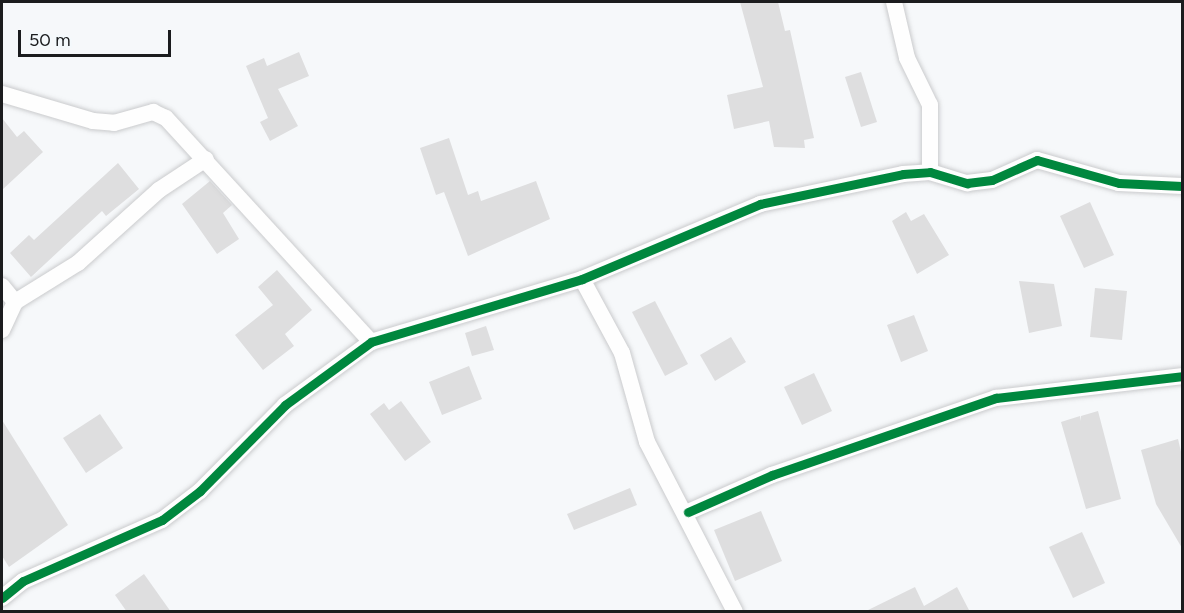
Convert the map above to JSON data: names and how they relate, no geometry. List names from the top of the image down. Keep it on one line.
{"scale_bar":"50 m"}
